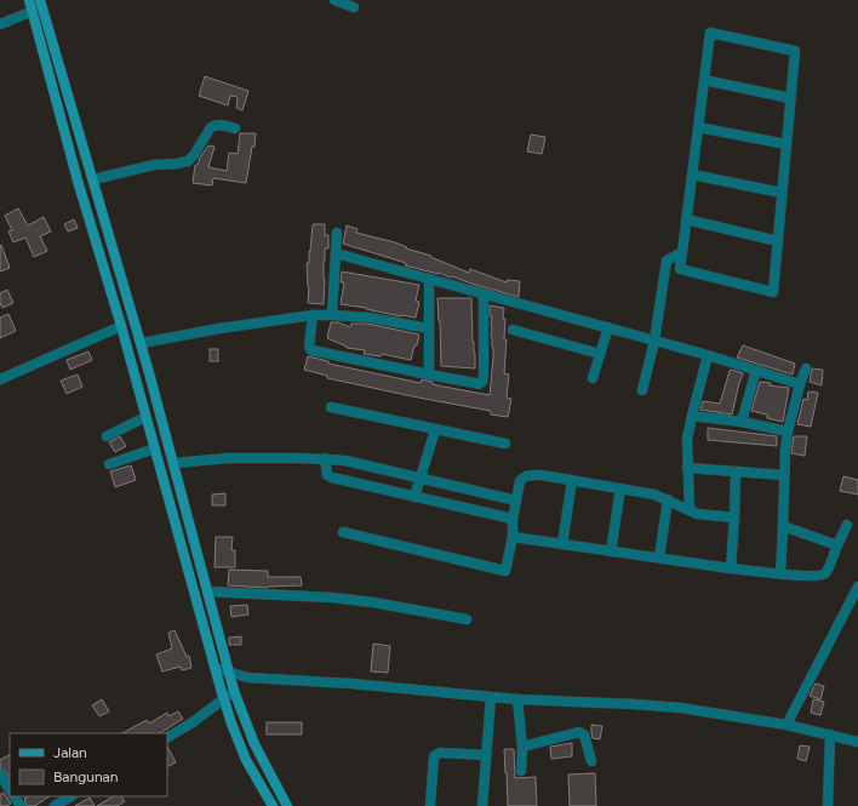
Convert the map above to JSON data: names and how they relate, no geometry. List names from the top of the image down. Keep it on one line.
{"legend":["Jalan","Bangunan"]}
